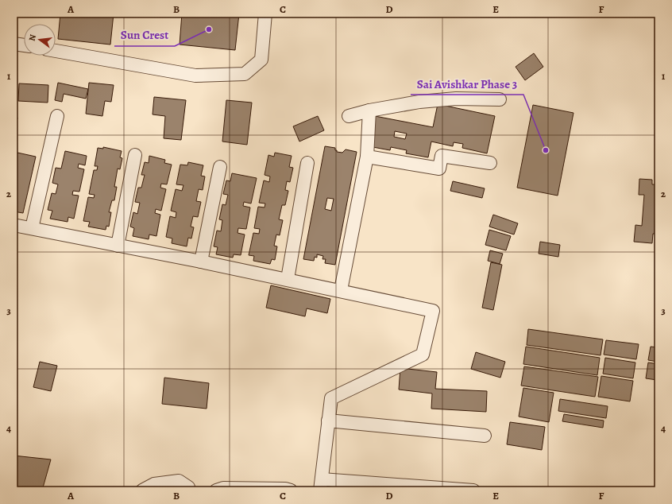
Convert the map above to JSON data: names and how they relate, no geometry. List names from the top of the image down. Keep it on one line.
{"places":["Sun Crest","Sai Avishkar Phase 3"],"north":"left","grid":{"columns":["A","B","C","D","E","F"],"rows":["1","2","3","4"]}}
